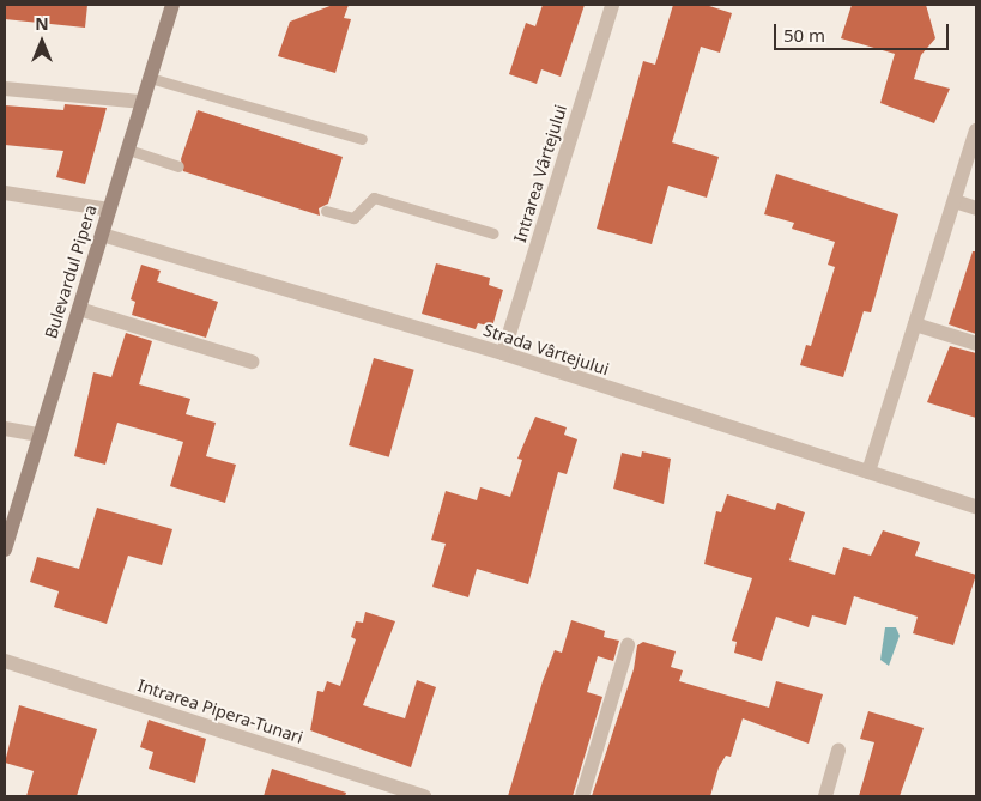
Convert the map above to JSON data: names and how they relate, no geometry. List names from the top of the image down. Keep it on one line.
{"streets":{"main road":["Bulevardul Pipera"],"street":["Intrarea Vârtejului","Strada Vârtejului","Intrarea Pipera-Tunari"]},"crossings":[["Intrarea Vârtejului","Strada Vârtejului"],["Bulevardul Pipera","Strada Vârtejului"]],"scale_bar":"50 m","north":"top"}
